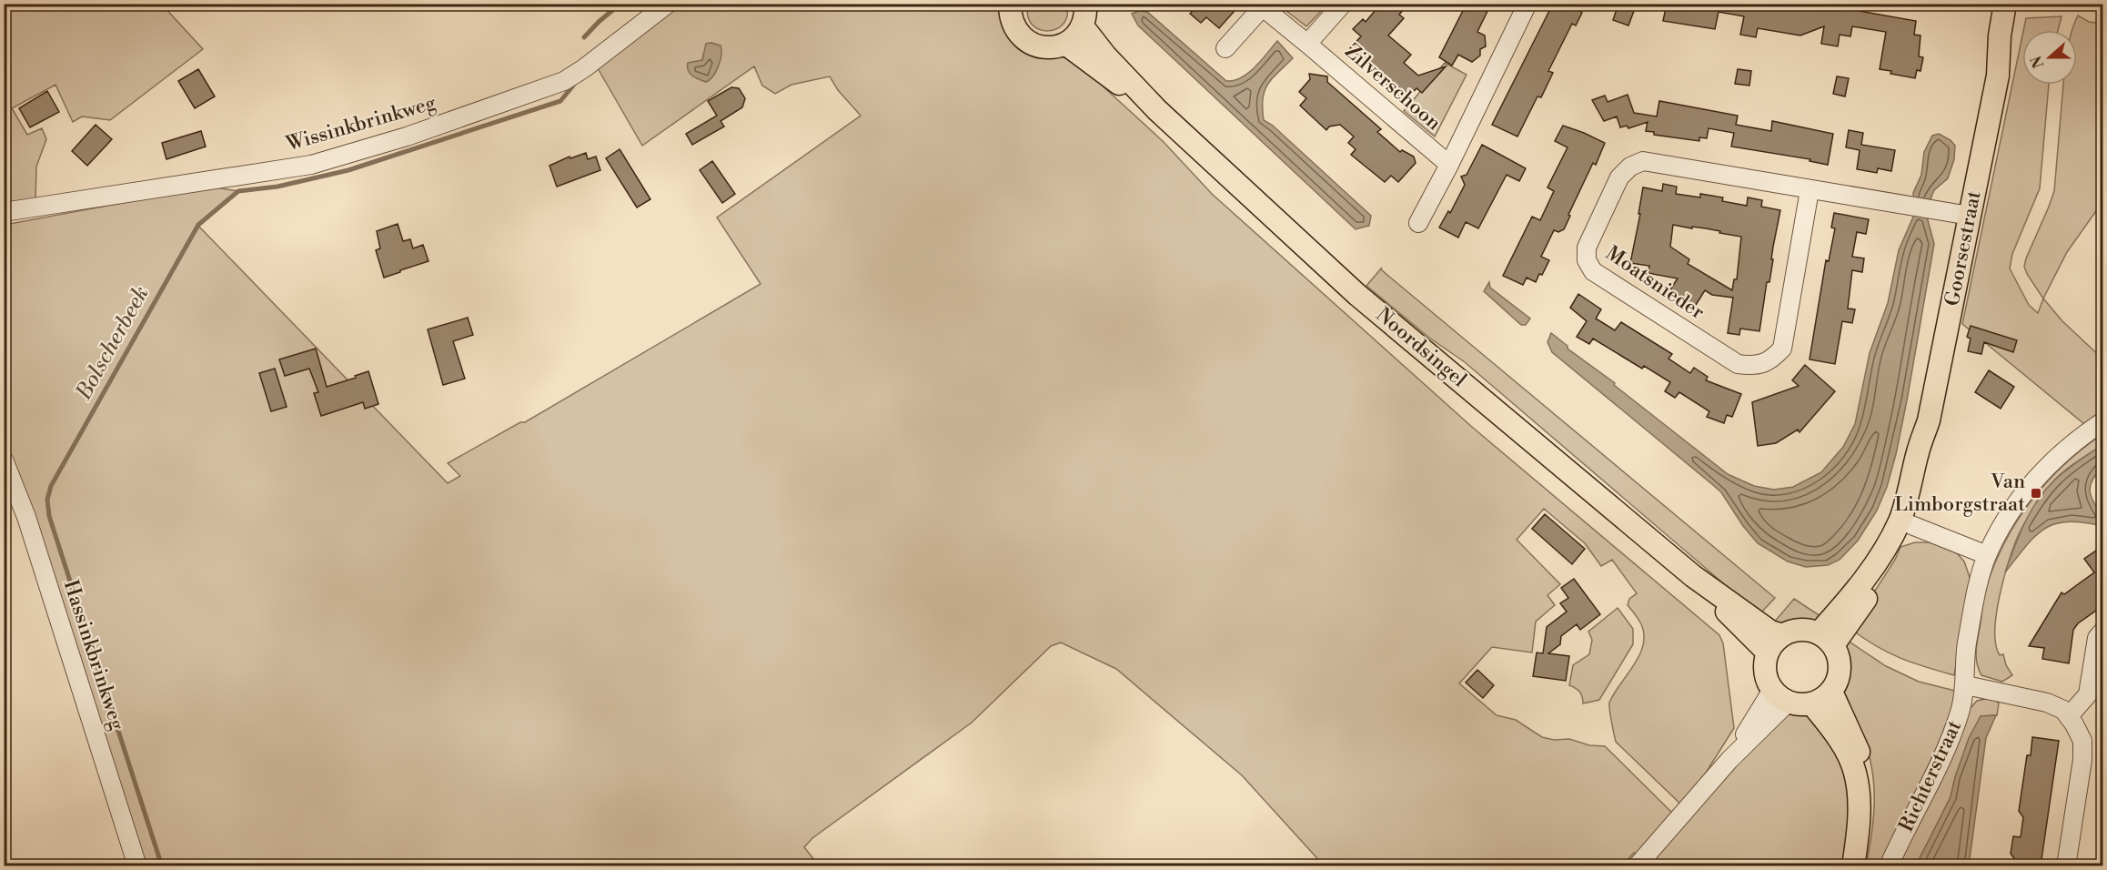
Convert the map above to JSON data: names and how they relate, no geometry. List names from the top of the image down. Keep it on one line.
{"streets":{"main road":["Goorsestraat","Noordsingel"],"street":["Zilverschoon","Wissinkbrinkweg","Moatsnieder","Hassinkbrinkweg","Richterstraat"]},"crossings":[["Goorsestraat","Moatsnieder"],["Goorsestraat","Noordsingel"]],"water":["Bolscherbeek"],"places":{"transit":["Van Limborgstraat"]},"north":"left"}
